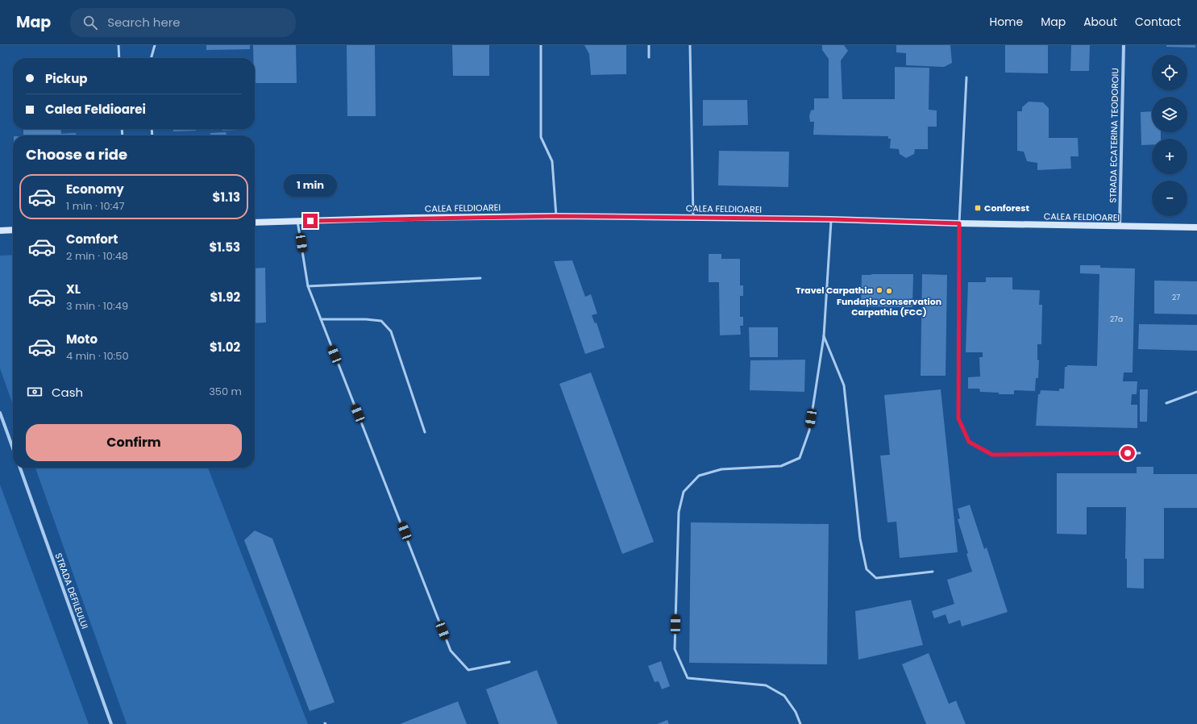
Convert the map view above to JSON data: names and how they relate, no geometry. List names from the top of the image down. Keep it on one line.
{"streets":{"main road":["CALEA FELDIOAREI"],"street":["STRADA ECATERINA TEODOROIU","STRADA DEFILEULUI"]},"crossings":[["STRADA ECATERINA TEODOROIU","CALEA FELDIOAREI"]],"places":{"transit":["Conforest"],"other":["Travel Carpathia","Fundația Conservation Carpathia (FCC)"]},"house_numbers":["27","27a"],"page":{"header":"Map","search":"Search here","nav":["Home","Map","About","Contact"],"map_buttons":["+","−"],"banner":["Pickup","Calea Feldioarei"],"heading":"Choose a ride","bubble":"1 min","list":[{"name":"Economy","note":"1 min · 10:47","value":"$1.13"},{"name":"Comfort","note":"2 min · 10:48","value":"$1.53"},{"name":"XL","note":"3 min · 10:49","value":"$1.92"},{"name":"Moto","note":"4 min · 10:50","value":"$1.02"}],"pay":["Cash","350 m"],"buttons":"Confirm"}}
